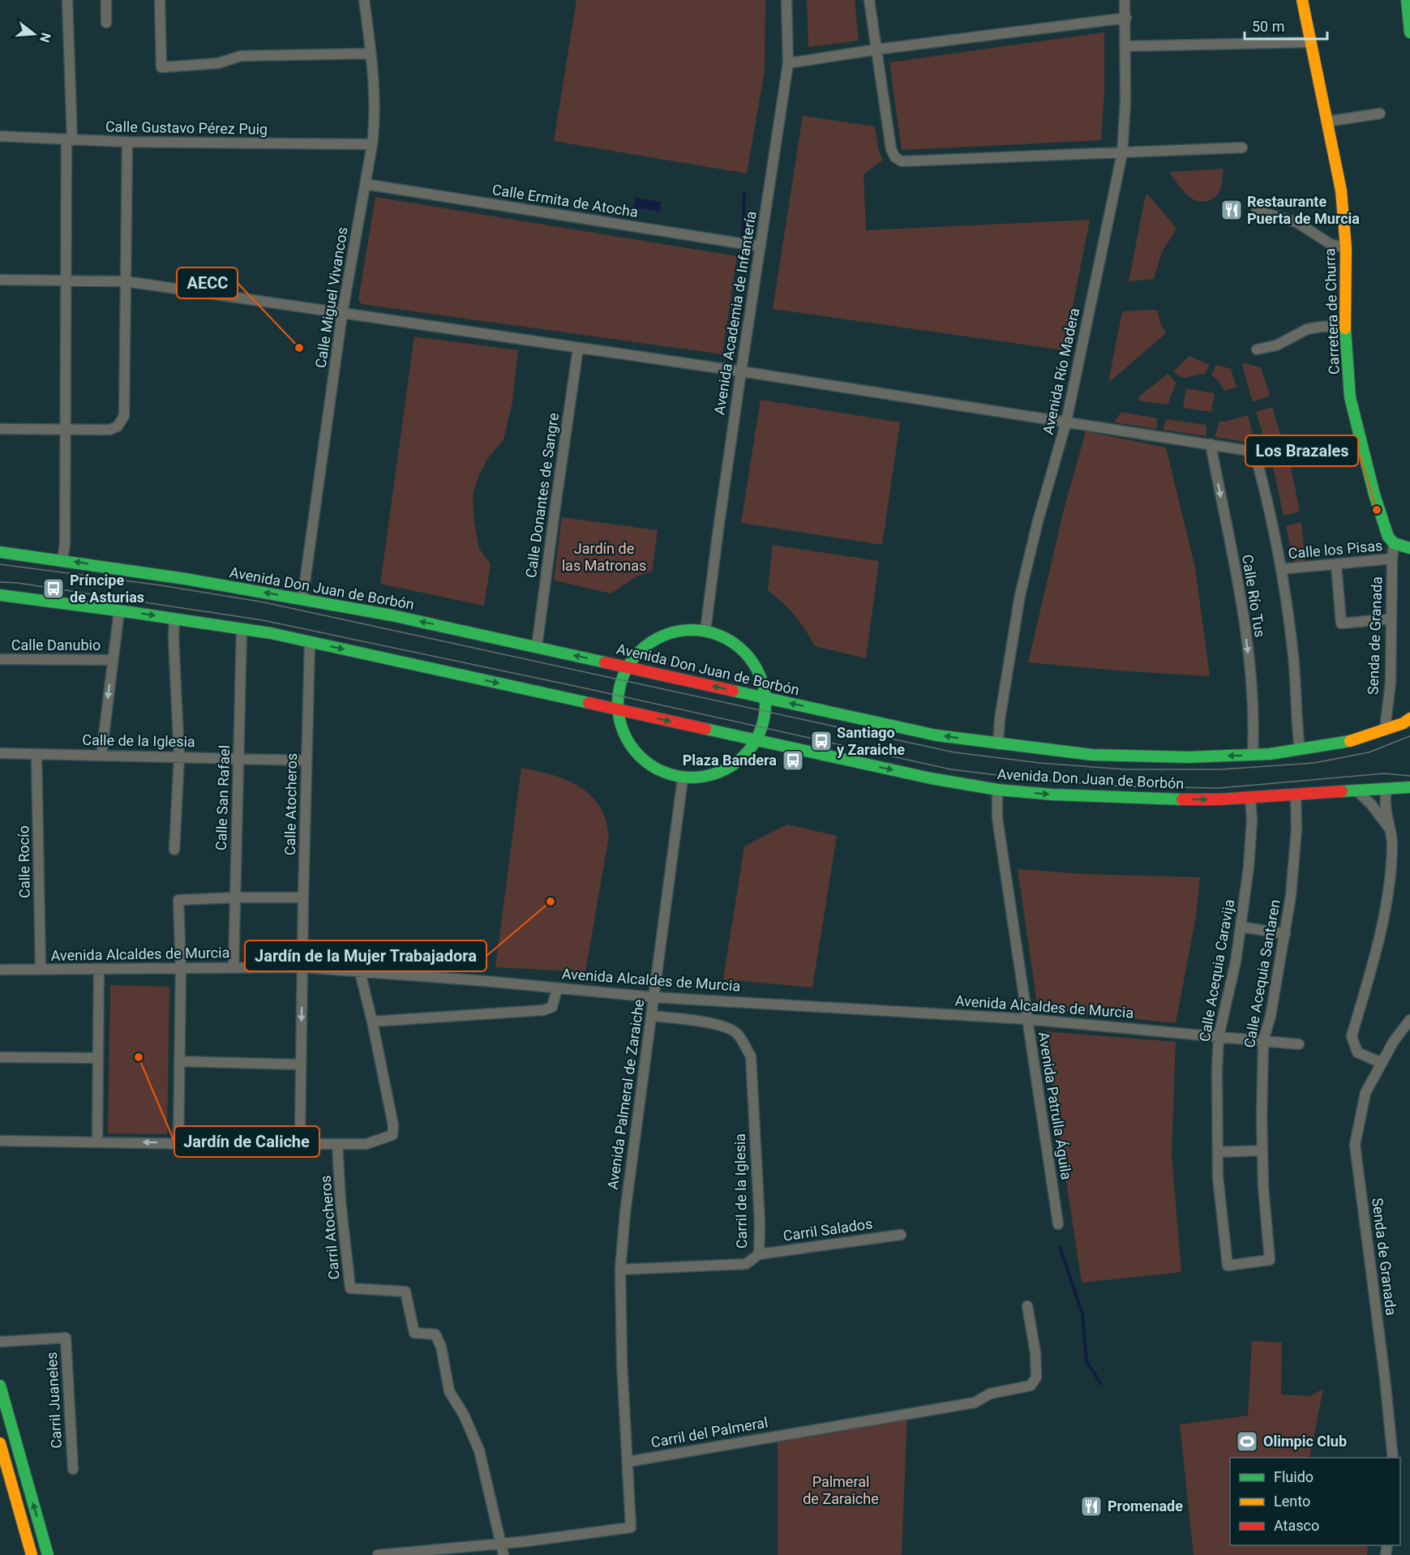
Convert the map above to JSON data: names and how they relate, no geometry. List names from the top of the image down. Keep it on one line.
{"streets":{"main road":["Carretera de Churra","Avenida Don Juan de Borbón"],"street":["Calle Gustavo Pérez Puig","Calle Ermita de Atocha","Calle Miguel Vivancos","Avenida Academia de Infantería","Avenida Río Madera","Calle Donantes de Sangre","Calle los Pisas","Calle Río Tus","Senda de Granada","Calle Danubio","Calle de la Iglesia","Calle San Rafael","Calle Atocheros","Calle Rocío","Avenida Alcaldes de Murcia","Calle Acequia Caravija","Calle Acequia Santaren","Avenida Palmeral de Zaraiche","Avenida Patrulla Águila","Carril de la Iglesia","Carril Atocheros","Carril Salados","Carril Juaneles","Carril del Palmeral"]},"crossings":[["Calle Gustavo Pérez Puig","Calle Miguel Vivancos"],["Calle Ermita de Atocha","Calle Miguel Vivancos"],["Calle Ermita de Atocha","Avenida Academia de Infantería"],["Calle Miguel Vivancos","Avenida Don Juan de Borbón"],["Carretera de Churra","Senda de Granada"],["Avenida Río Madera","Avenida Don Juan de Borbón"],["Calle Donantes de Sangre","Avenida Don Juan de Borbón"],["Calle los Pisas","Senda de Granada"],["Avenida Don Juan de Borbón","Calle Río Tus"],["Avenida Don Juan de Borbón","Senda de Granada"],["Avenida Don Juan de Borbón","Calle San Rafael"],["Avenida Don Juan de Borbón","Calle Atocheros"],["Avenida Don Juan de Borbón","Calle Acequia Caravija"],["Avenida Don Juan de Borbón","Calle Acequia Santaren"],["Avenida Don Juan de Borbón","Avenida Patrulla Águila"],["Calle de la Iglesia","Calle San Rafael"],["Calle de la Iglesia","Calle Atocheros"],["Calle de la Iglesia","Calle Rocío"],["Calle San Rafael","Avenida Alcaldes de Murcia"],["Calle Atocheros","Avenida Alcaldes de Murcia"],["Calle Rocío","Avenida Alcaldes de Murcia"],["Avenida Alcaldes de Murcia","Calle Acequia Caravija"],["Avenida Alcaldes de Murcia","Calle Acequia Santaren"],["Avenida Alcaldes de Murcia","Avenida Palmeral de Zaraiche"],["Avenida Alcaldes de Murcia","Avenida Patrulla Águila"],["Calle Acequia Caravija","Calle Acequia Santaren"],["Avenida Palmeral de Zaraiche","Carril de la Iglesia"],["Carril de la Iglesia","Carril Salados"]],"parks":["Jardín de las Matronas","Palmeral de Zaraiche"],"places":{"restaurant":["Restaurante Puerta de Murcia","Promenade"],"other":["AECC","Los Brazales","Jardín de la Mujer Trabajadora","Jardín de Caliche"],"bus stop":["Príncipe de Asturias","Santiago y Zaraiche","Plaza Bandera"],"sports":["Olimpic Club"]},"legend":["Fluido","Lento","Atasco"],"scale_bar":"50 m","north":"right"}
